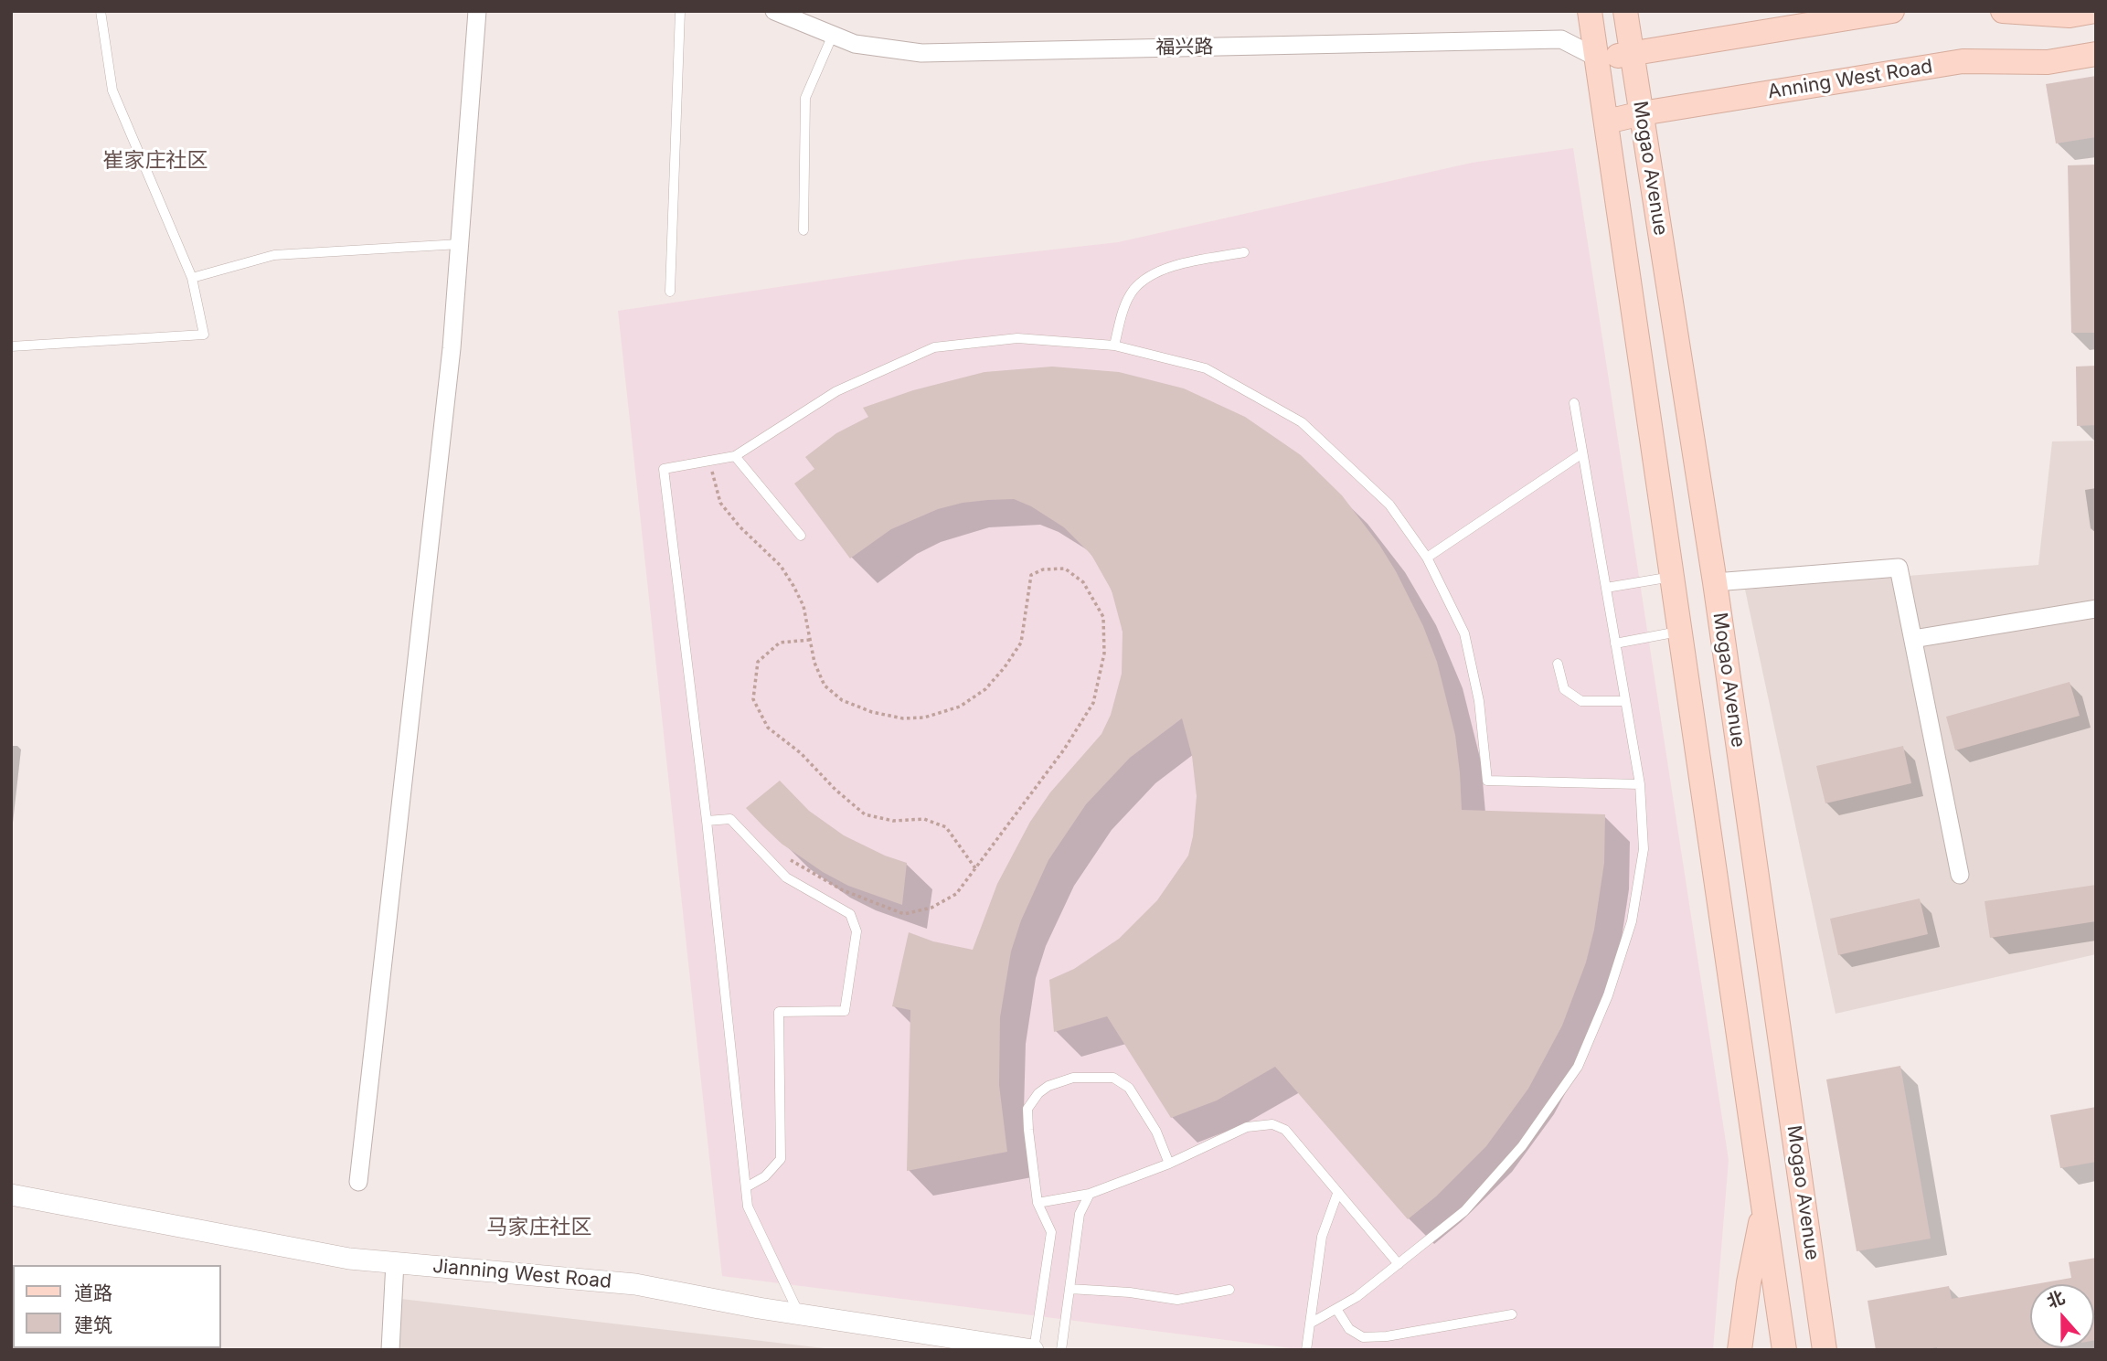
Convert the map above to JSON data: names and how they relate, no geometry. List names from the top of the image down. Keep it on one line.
{"streets":{"main road":["Anning West Road","Mogao Avenue"],"street":["福兴路","Jianning West Road"]},"crossings":[["福兴路","Mogao Avenue"],["Anning West Road","Mogao Avenue"]],"districts":["崔家庄社区","马家庄社区"],"legend":["道路","建筑"],"north":"top"}
